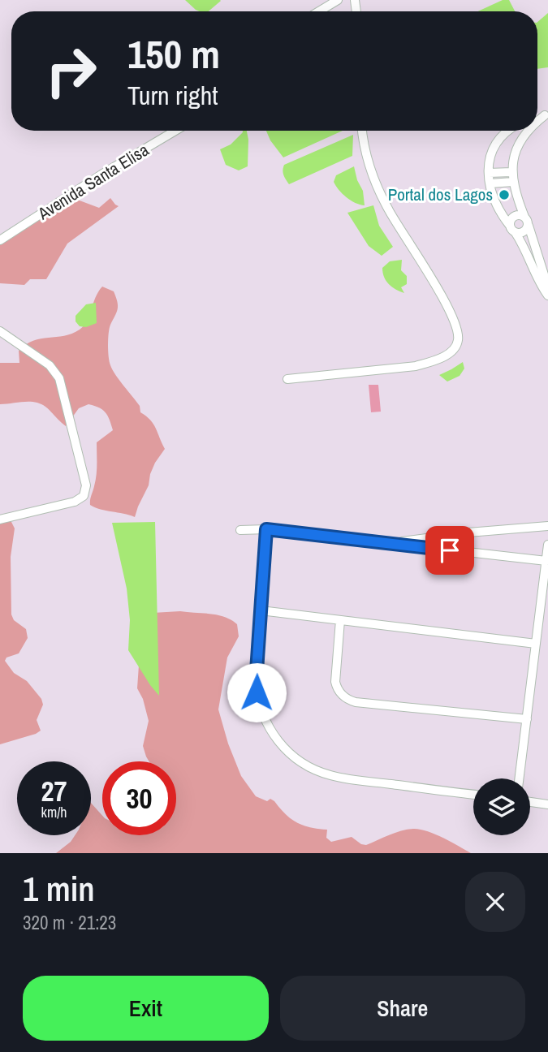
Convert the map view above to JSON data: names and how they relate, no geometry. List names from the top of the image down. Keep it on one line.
{"streets":{"street":["Avenida Santa Elisa"]},"places":["Portal dos Lagos"],"page":{"turn":["150 m","Turn right"],"speed":"27 km/h","limit":"30","heading":["1 min","320 m · 21:23"],"buttons":["Exit","Share"]}}
